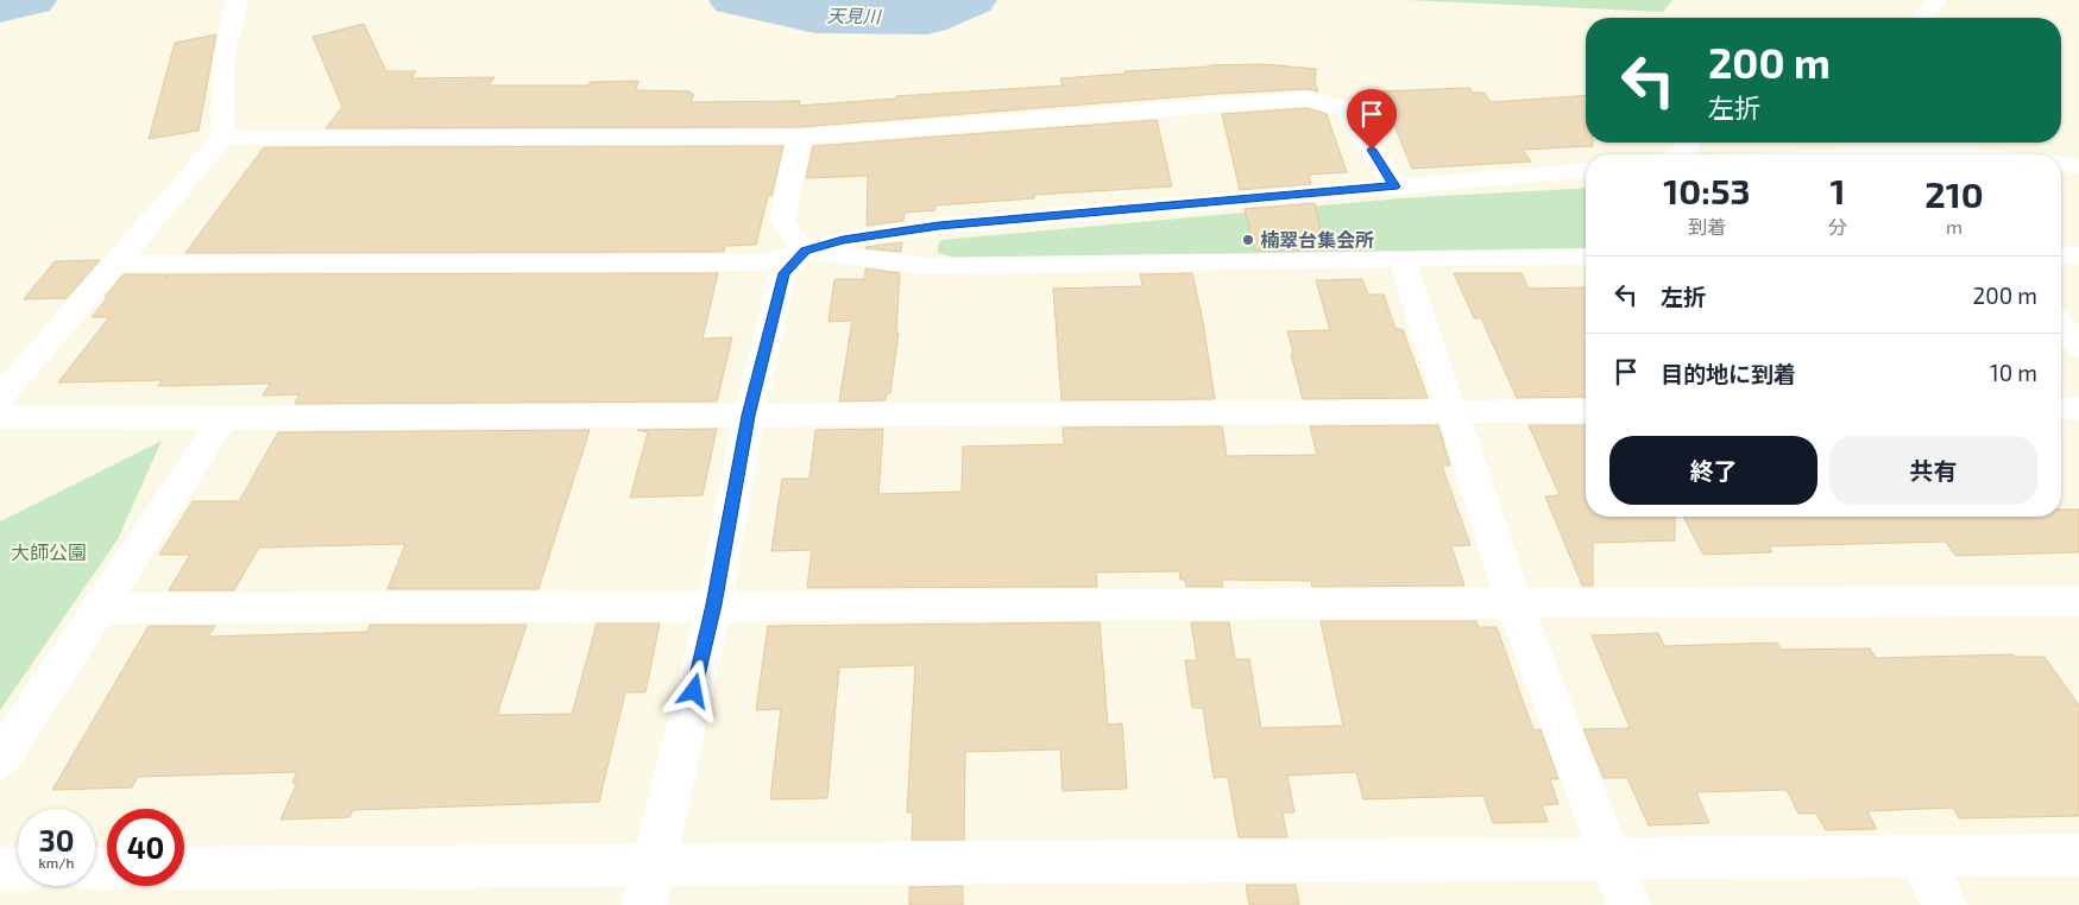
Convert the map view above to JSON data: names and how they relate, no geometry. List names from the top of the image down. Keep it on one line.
{"water":["天見川"],"parks":["大師公園"],"places":["楠翠台集会所"],"page":{"turn":["200 m","左折"],"eta":["10:53","到着","1","分","210","m"],"list":[{"name":"左折","value":"200 m"},{"name":"目的地に到着","value":"10 m"}],"buttons":["終了","共有"],"speed":"30 km/h","limit":"40"}}
